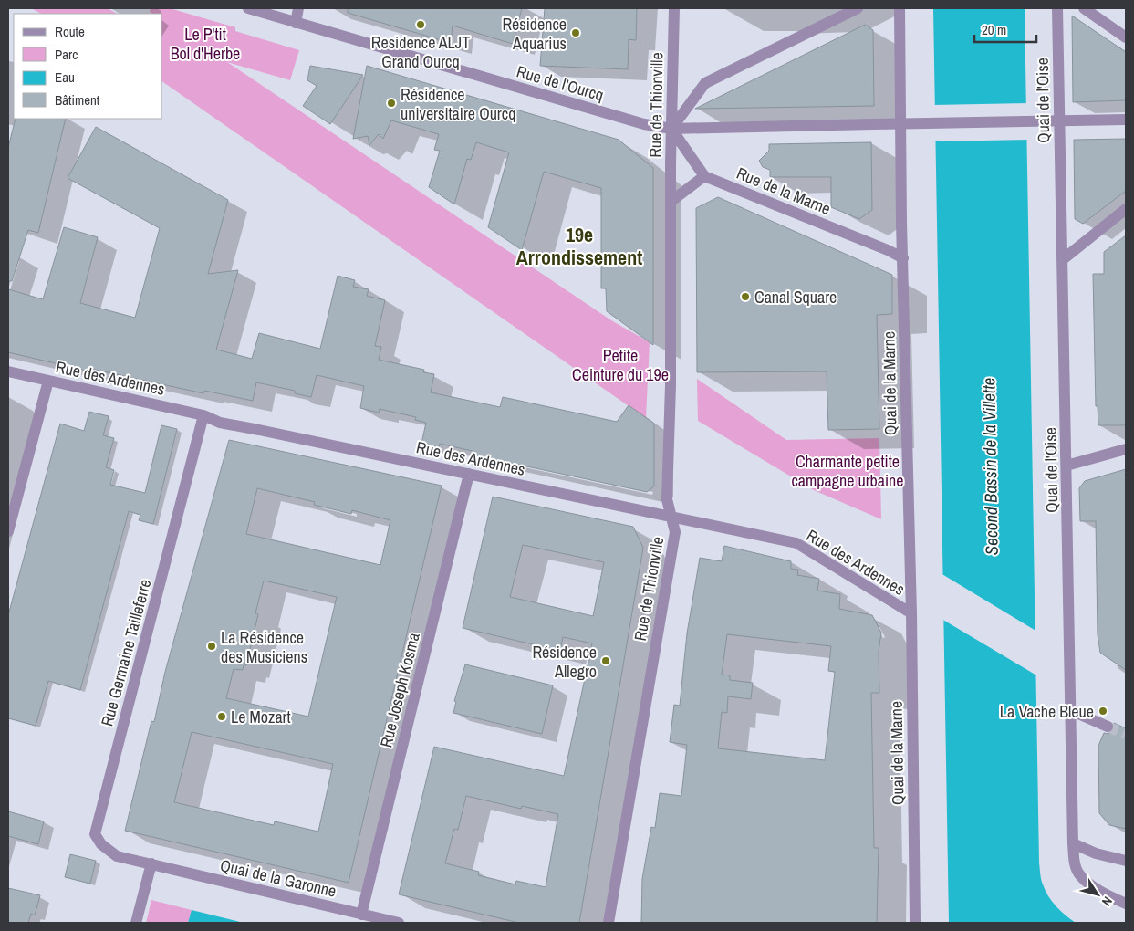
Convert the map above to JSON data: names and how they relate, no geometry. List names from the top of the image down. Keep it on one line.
{"streets":{"street":["Rue de l'Ourcq","Quai de l'Oise","Rue de Thionville","Rue de la Marne","Rue des Ardennes","Quai de la Marne","Rue Germaine Tailleferre","Rue Joseph Kosma","Quai de la Garonne"]},"crossings":[["Rue de l'Ourcq","Rue de Thionville"],["Rue de Thionville","Rue des Ardennes"],["Rue de la Marne","Quai de la Marne"],["Rue des Ardennes","Quai de la Marne"],["Rue des Ardennes","Rue Germaine Tailleferre"],["Rue des Ardennes","Rue Joseph Kosma"],["Rue Germaine Tailleferre","Quai de la Garonne"],["Rue Joseph Kosma","Quai de la Garonne"]],"districts":["19e Arrondissement"],"water":["Second Bassin de la Villette"],"parks":["Le P'tit Bol d'Herbe","Petite Ceinture du 19e","Charmante petite campagne urbaine"],"places":["Residence ALJT Grand Ourcq","Résidence Aquarius","Résidence universitaire Ourcq","Canal Square","La Résidence des Musiciens","Résidence Allegro","La Vache Bleue","Le Mozart"],"legend":["Route","Parc","Eau","Bâtiment"],"scale_bar":"20 m","north":"bottom right"}
